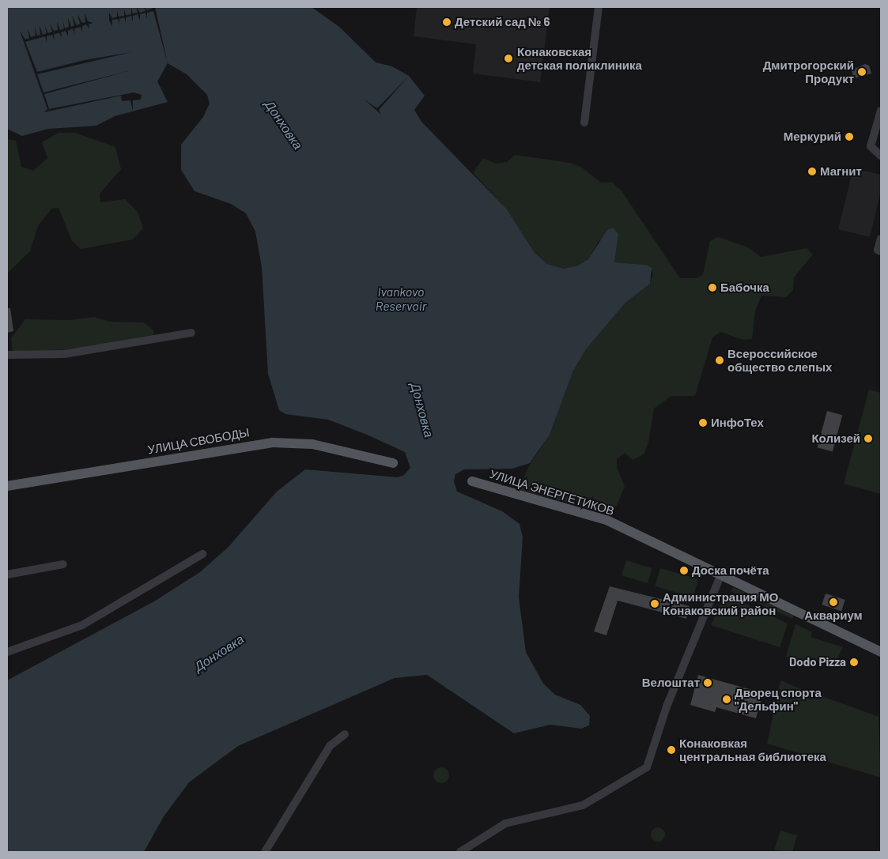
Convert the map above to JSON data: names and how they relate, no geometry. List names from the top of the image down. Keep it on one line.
{"streets":{"main road":["УЛИЦА СВОБОДЫ","УЛИЦА ЭНЕРГЕТИКОВ"]},"water":["Донховка","Ivankovo Reservoir"],"places":["Детский сад № 6","Конаковская детская поликлиника","Дмитрогорский Продукт","Меркурий","Магнит","Бабочка","Всероссийское общество слепых","ИнфоТех","Колизей","Доска почёта","Аквариум","Администрация МО Конаковский район","Dodo Pizza","Велоштат","Дворец спорта \"Дельфин\"","Конаковкая центральная библиотека"]}
